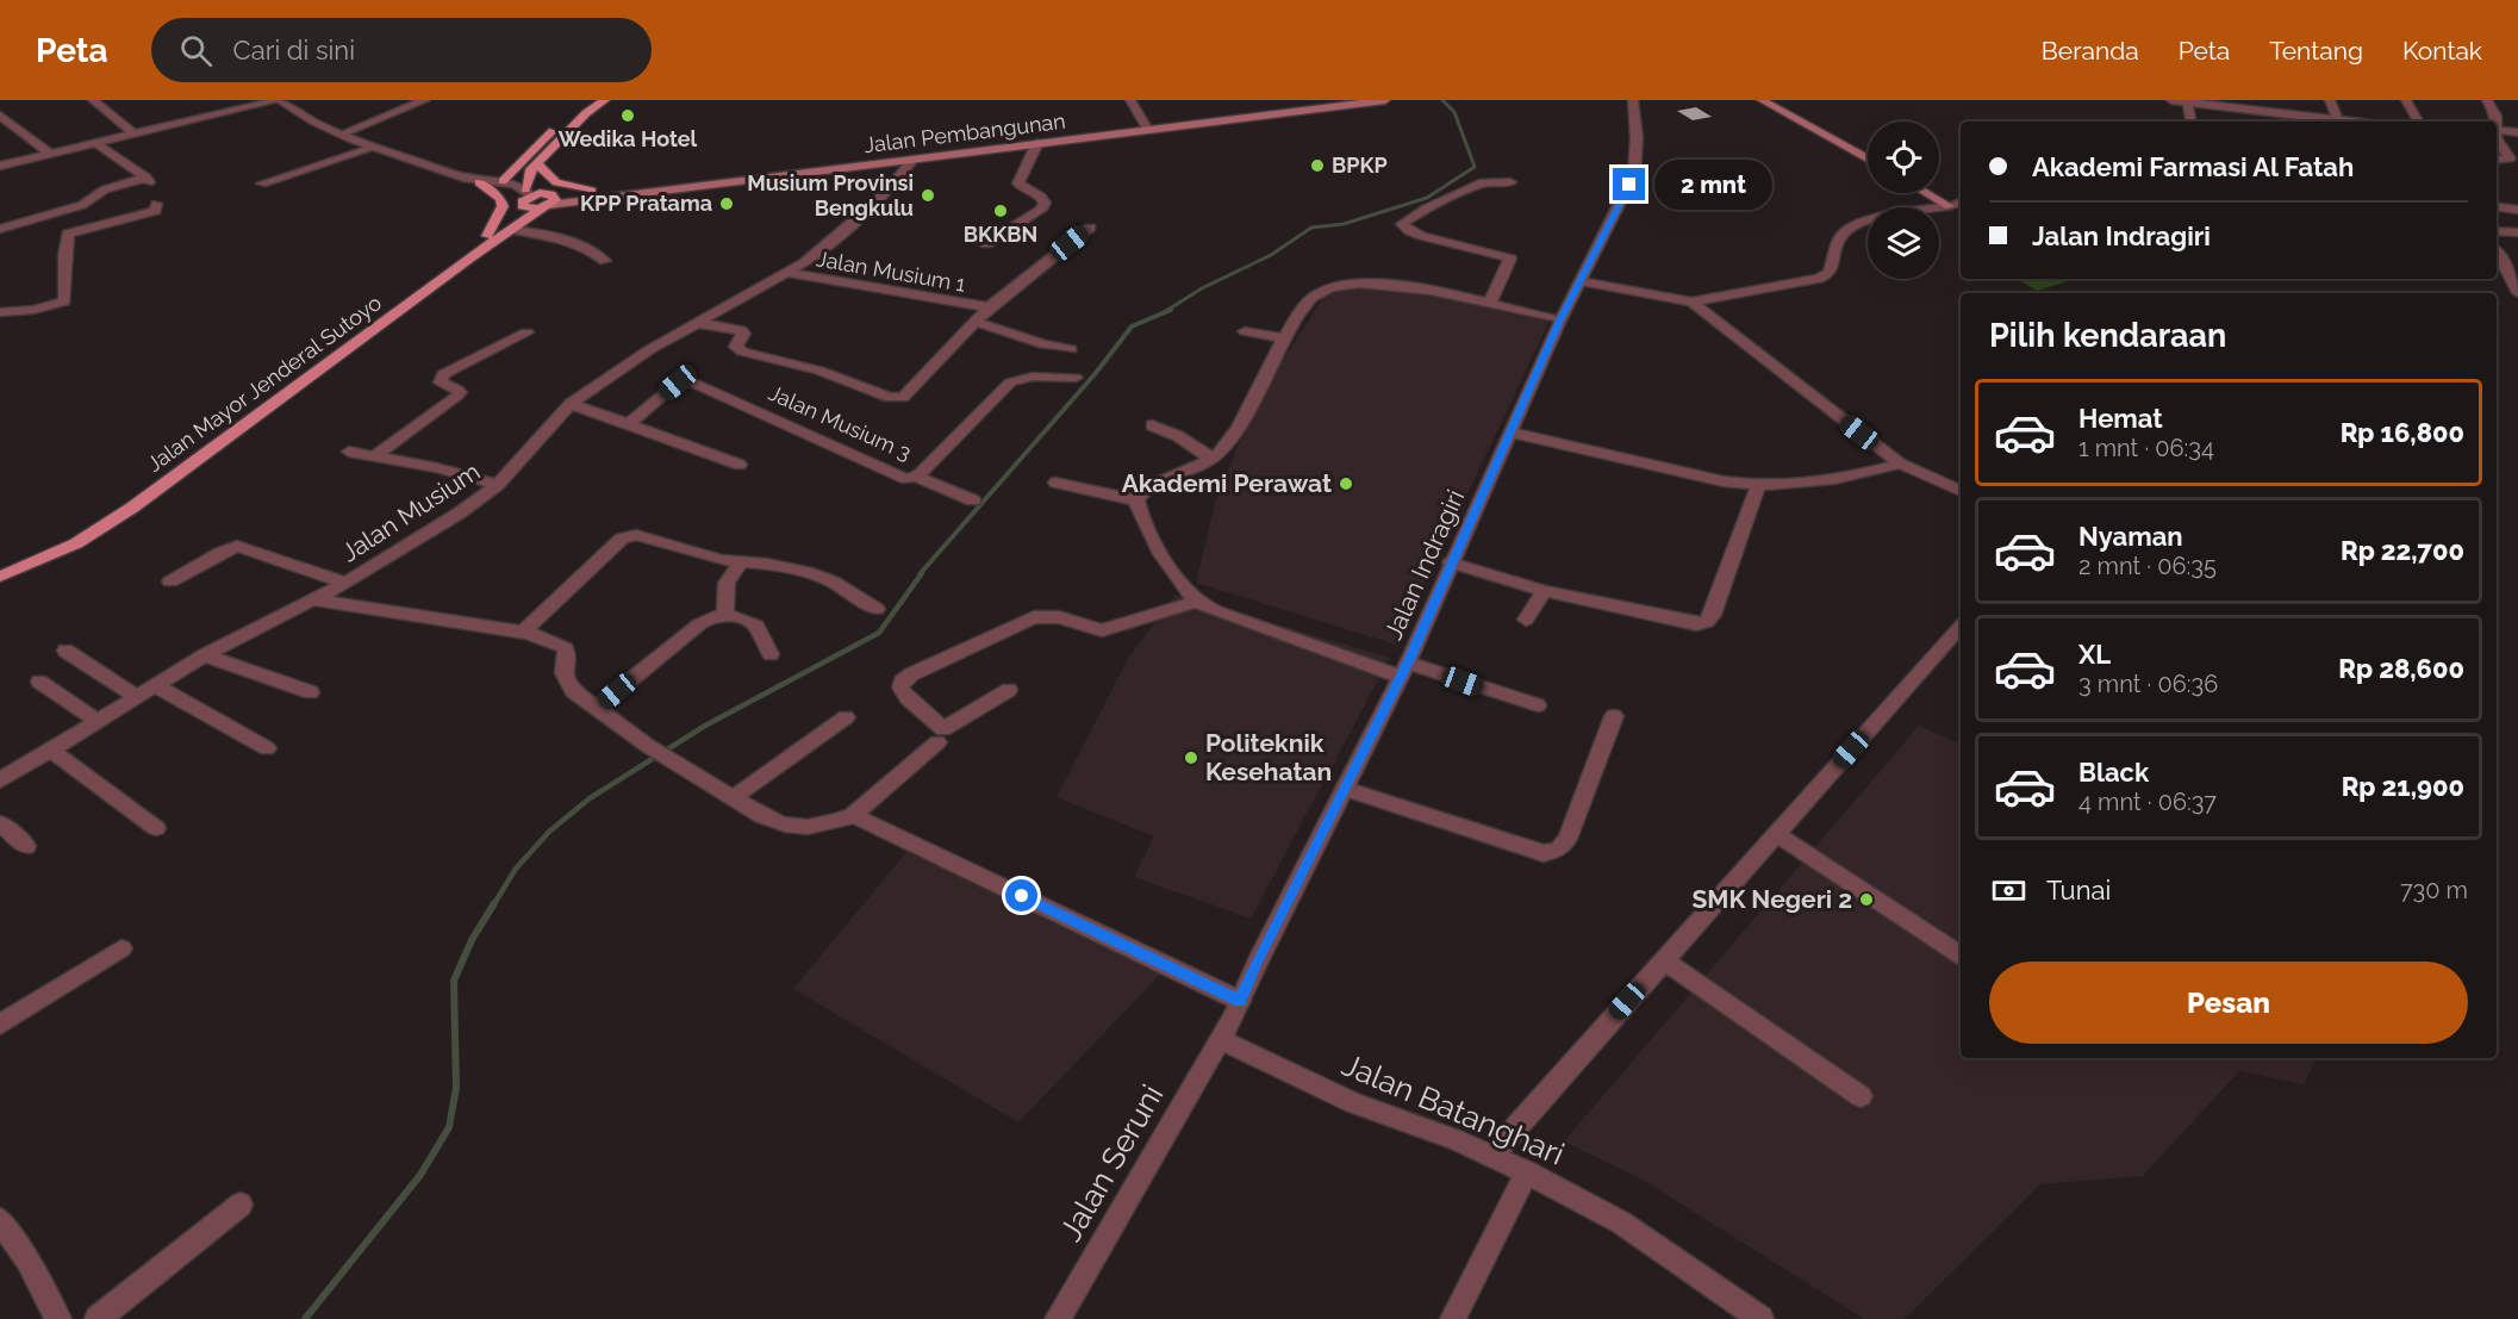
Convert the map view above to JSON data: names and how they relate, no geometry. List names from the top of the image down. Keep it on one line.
{"streets":{"main road":["Jalan Pembangunan","Jalan Mayor Jenderal Sutoyo"],"street":["Jalan Musium 1","Jalan Musium 3","Jalan Musium","Jalan Indragiri","Jalan Batanghari","Jalan Seruni"]},"crossings":[["Jalan Pembangunan","Jalan Mayor Jenderal Sutoyo"],["Jalan Pembangunan","Jalan Musium"],["Jalan Musium 1","Jalan Musium"],["Jalan Indragiri","Jalan Batanghari"],["Jalan Indragiri","Jalan Seruni"],["Jalan Batanghari","Jalan Seruni"]],"places":["Wedika Hotel","BPKP","Musium Provinsi Bengkulu","KPP Pratama","BKKBN","Akademi Perawat","Politeknik Kesehatan","SMK Negeri 2"],"page":{"header":"Peta","search":"Cari di sini","nav":["Beranda","Peta","Tentang","Kontak"],"banner":["Akademi Farmasi Al Fatah","Jalan Indragiri"],"bubble":"2 mnt","heading":"Pilih kendaraan","list":[{"name":"Hemat","note":"1 mnt · 06:34","value":"Rp 16,800"},{"name":"Nyaman","note":"2 mnt · 06:35","value":"Rp 22,700"},{"name":"XL","note":"3 mnt · 06:36","value":"Rp 28,600"},{"name":"Black","note":"4 mnt · 06:37","value":"Rp 21,900"}],"pay":["Tunai","730 m"],"buttons":"Pesan"}}
